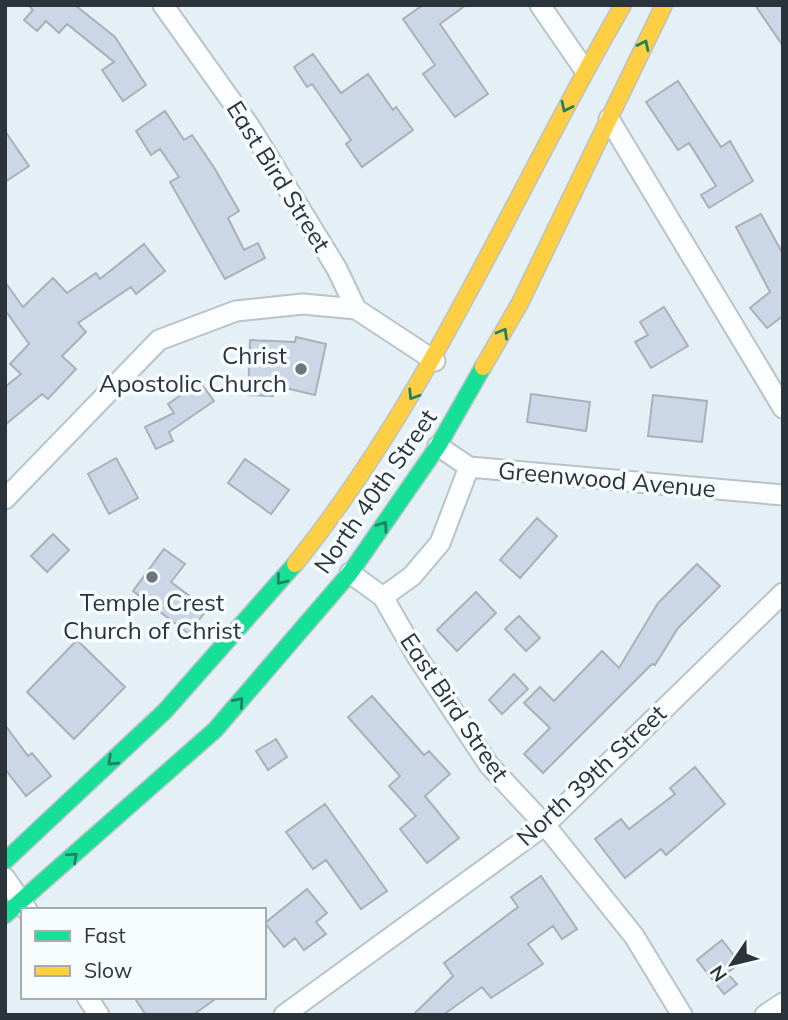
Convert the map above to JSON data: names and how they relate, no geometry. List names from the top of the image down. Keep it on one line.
{"streets":{"main road":["North 40th Street"],"street":["East Bird Street","Greenwood Avenue","North 39th Street"]},"crossings":[["East Bird Street","North 40th Street"],["East Bird Street","North 39th Street"],["Greenwood Avenue","North 40th Street"]],"places":["Christ Apostolic Church","Temple Crest Church of Christ"],"legend":["Fast","Slow"],"north":"bottom left"}
